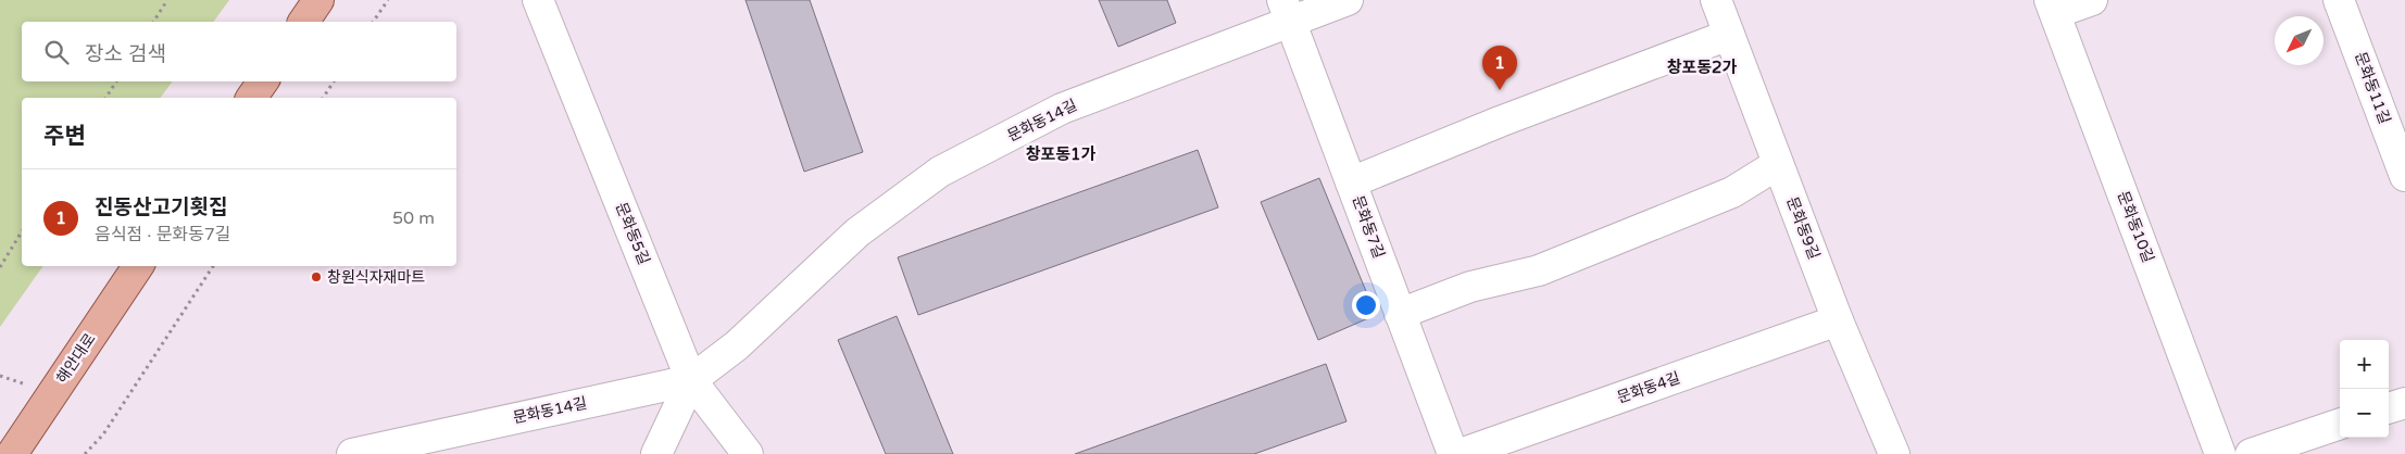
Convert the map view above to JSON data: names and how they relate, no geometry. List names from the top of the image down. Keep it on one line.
{"streets":{"main road":["해안대로"],"street":["문화동11길","문화동14길","문화동7길","문화동10길","문화동9길","문화동5길","문화동4길"]},"crossings":[["문화동14길","문화동7길"],["문화동14길","문화동5길"],["문화동9길","문화동4길"]],"districts":["창포동2가","창포동1가"],"places":["창원식자재마트"],"north":"bottom left","page":{"search":"장소 검색","pins":"1","heading":"주변","list":[{"mark":"1","name":"진동산고기횟집","note":"음식점 · 문화동7길","value":"50 m"}],"map_buttons":["+","−"]}}
